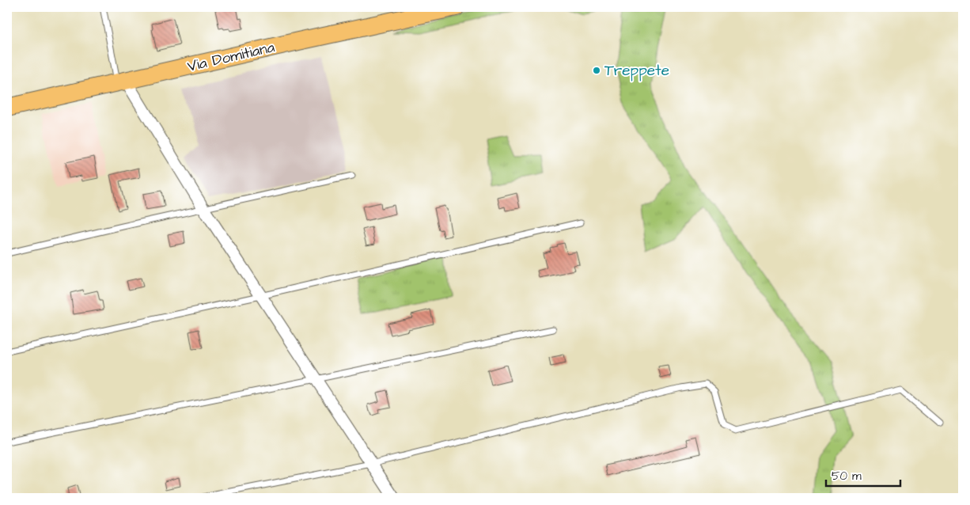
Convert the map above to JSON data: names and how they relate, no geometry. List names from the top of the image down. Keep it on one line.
{"streets":{"main road":["Via Domitiana"]},"places":["Treppete"],"scale_bar":"50 m"}
